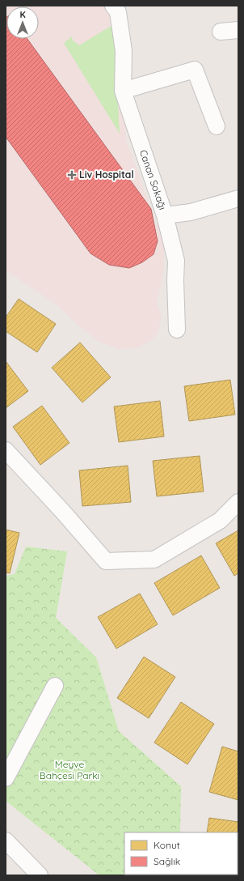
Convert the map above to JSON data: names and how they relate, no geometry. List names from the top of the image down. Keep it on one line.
{"streets":{"street":["Canan Sokağı"]},"parks":["Meyve Bahçesi Parkı"],"places":{"health":["Liv Hospital"]},"legend":["Konut","Sağlık"],"north":"top"}
